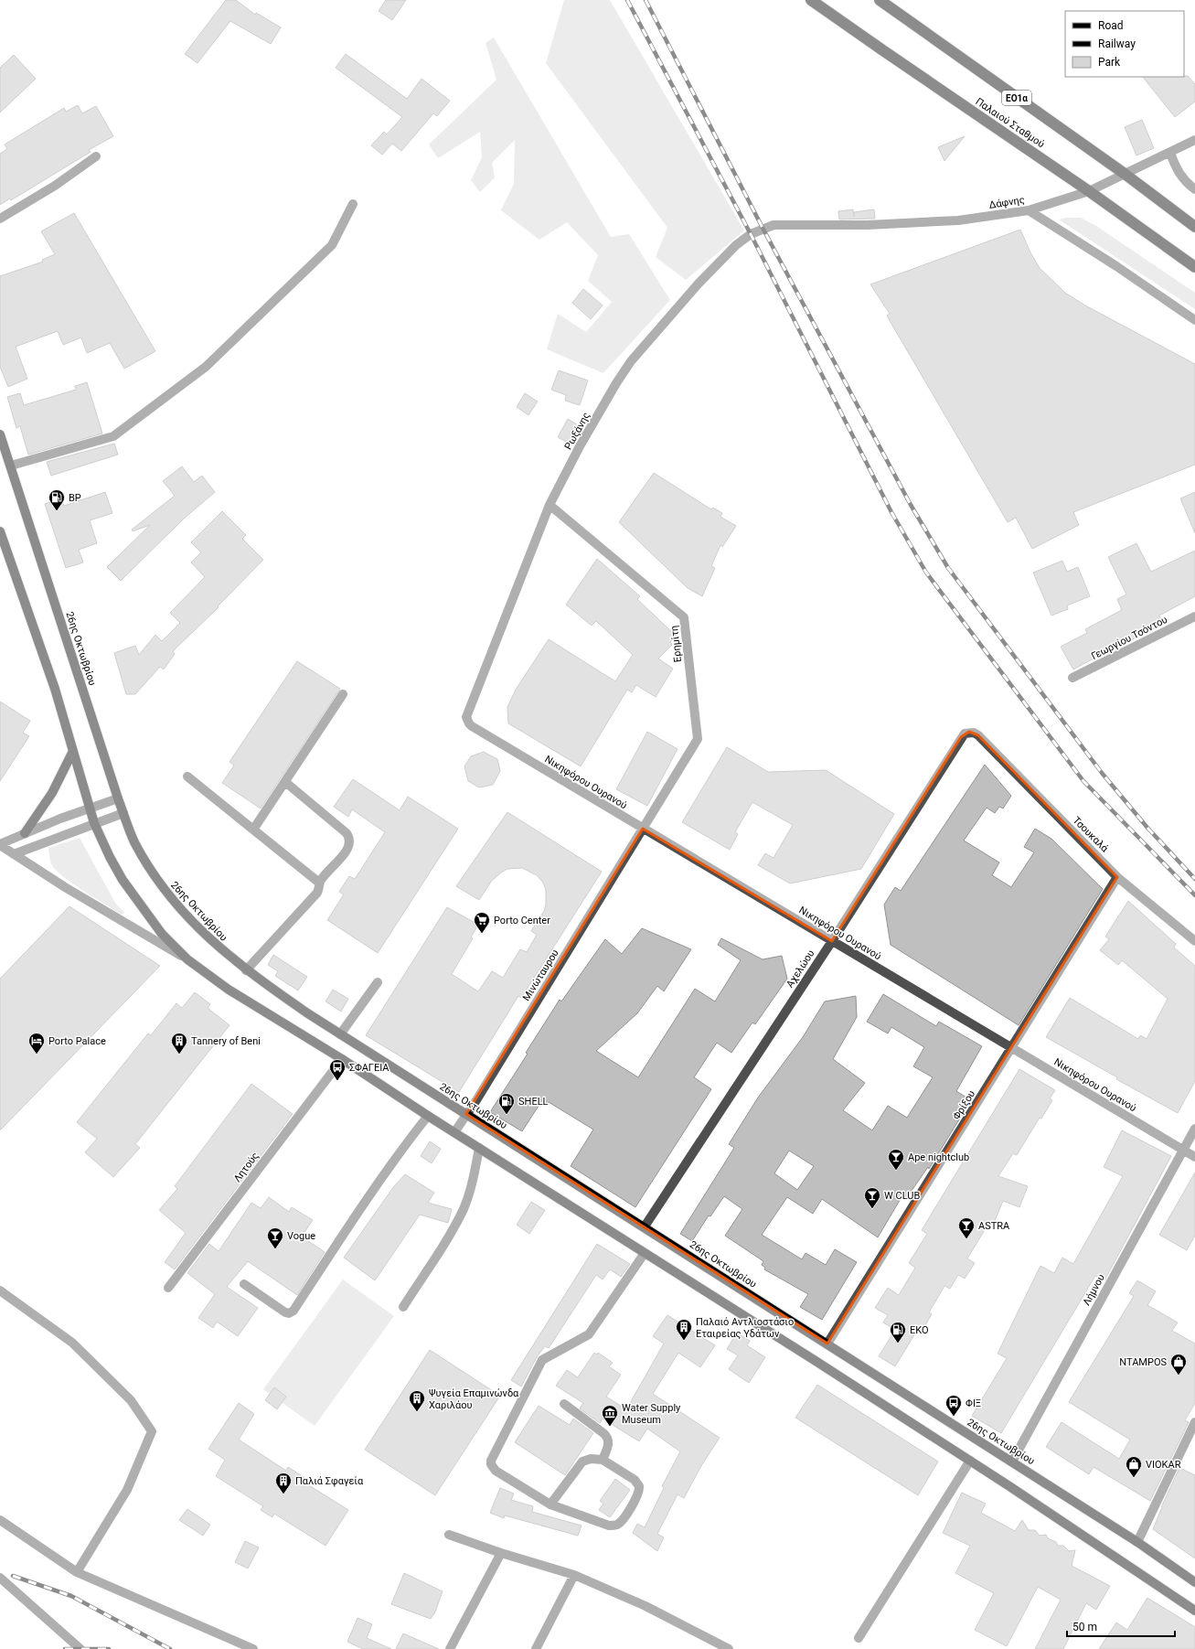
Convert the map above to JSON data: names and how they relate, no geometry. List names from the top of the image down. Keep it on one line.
{"streets":{"highway":["ΕΟ1α","Παλαιού Σταθμού"],"main road":["26ης Οκτωβρίου"],"street":["Δάφνης","Ρωξάνης","Γεωργίου Τσόντου","Ερημίτη","Νικηφόρου Ουρανού","Τσουκαλά","Αχελώου","Μινώταυρου","Φρίξου","Λητούς","Λήμνου"]},"crossings":[["ΕΟ1α","Δάφνης"],["Παλαιού Σταθμού","Δάφνης"],["Δάφνης","Ρωξάνης"],["Ρωξάνης","Ερημίτη"],["Ρωξάνης","Νικηφόρου Ουρανού"],["Ερημίτη","Νικηφόρου Ουρανού"],["Ερημίτη","Μινώταυρου"],["26ης Οκτωβρίου","Αχελώου"],["26ης Οκτωβρίου","Μινώταυρου"],["26ης Οκτωβρίου","Φρίξου"],["26ης Οκτωβρίου","Λήμνου"],["Νικηφόρου Ουρανού","Αχελώου"],["Νικηφόρου Ουρανού","Μινώταυρου"],["Νικηφόρου Ουρανού","Φρίξου"],["Νικηφόρου Ουρανού","Λήμνου"],["Τσουκαλά","Αχελώου"],["Τσουκαλά","Φρίξου"]],"places":{"fuel station":["BP","SHELL","EKO"],"supermarket":["Porto Center"],"hotel":["Porto Palace"],"building":["Tannery of Beni","Παλαιό Αντλιοστάσιο Εταιρείας Υδάτων","Ψυγεία Επαμινώνδα Χαριλάου","Παλιά Σφαγεία"],"bus stop":["ΣΦΑΓΕΙΑ","ΦΙΞ"],"bar":["Ape nightclub","W CLUB","ASTRA","Vogue"],"shop":["NTAMPOS","VIOKAR"],"museum":["Water Supply Museum"]},"legend":["Road","Railway","Park"],"scale_bar":"50 m"}
